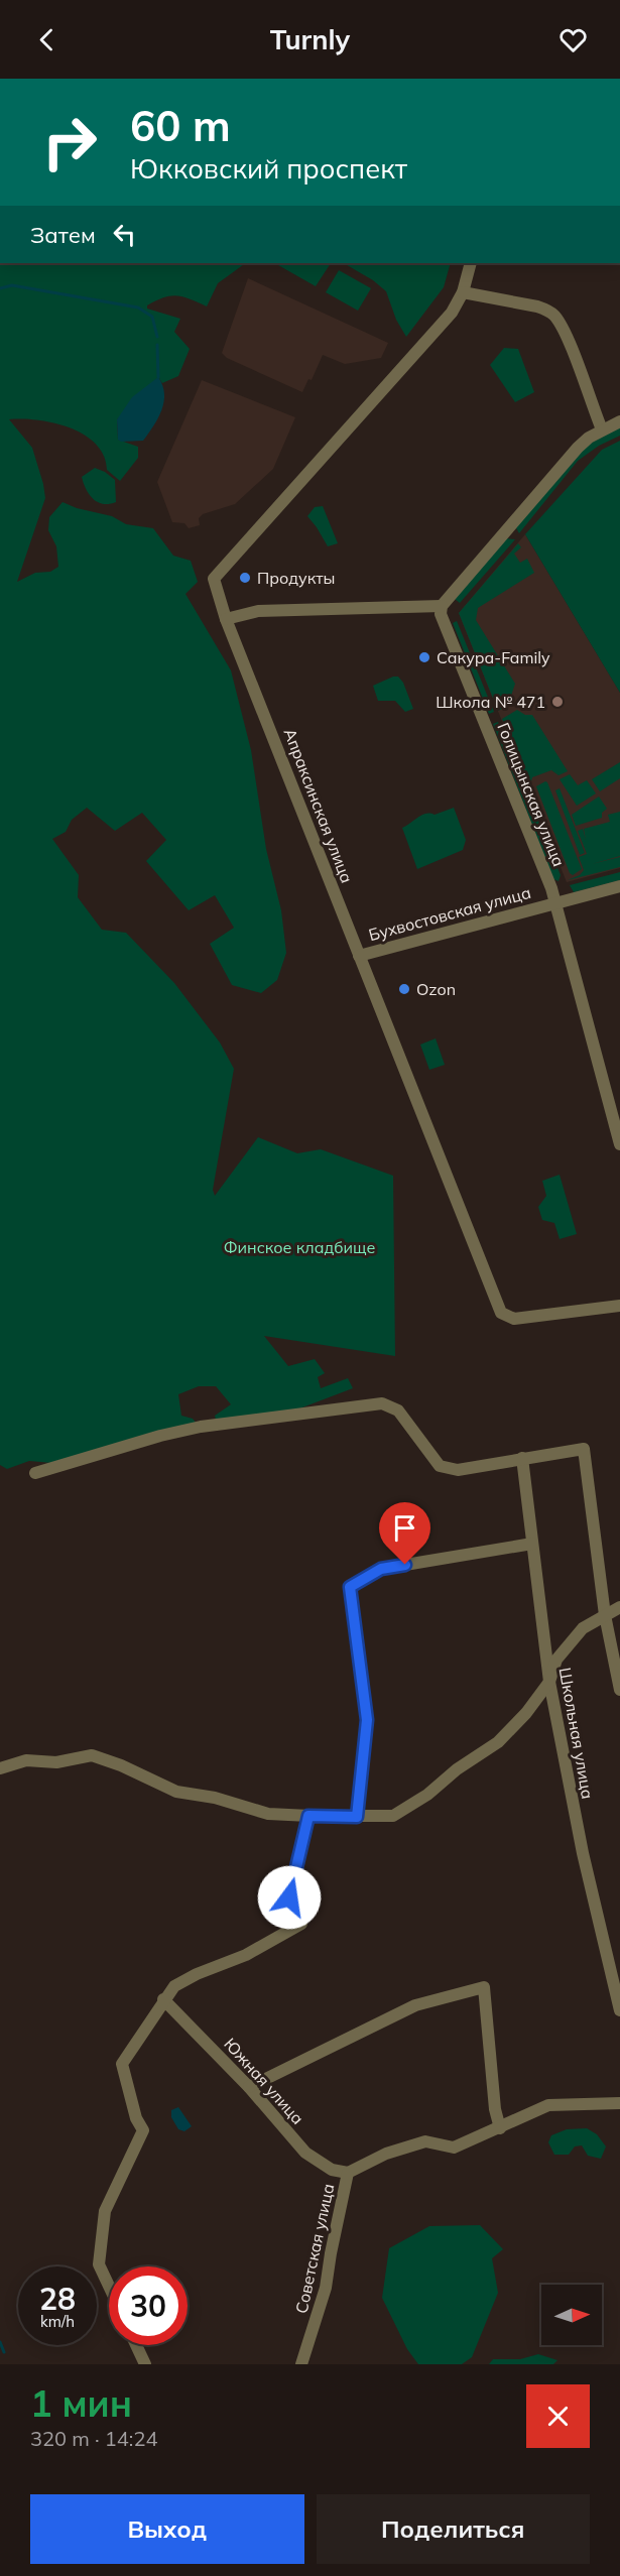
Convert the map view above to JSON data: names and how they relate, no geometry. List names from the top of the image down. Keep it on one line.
{"streets":{"street":["Голицынская улица","Апраксинская улица","Бухвостовская улица","Школьная улица","Южная улица","Советская улица"]},"crossings":[["Голицынская улица","Бухвостовская улица"],["Апраксинская улица","Бухвостовская улица"],["Южная улица","Советская улица"]],"parks":["Финское кладбище"],"places":["Продукты","Сакура-Family","Школа № 471","Ozon"],"north":"right","page":{"header":"Turnly","turn":["60 m","Юкковский проспект"],"then":"Затем","speed":"28 km/h","limit":"30","heading":["1 мин","320 m · 14:24"],"buttons":["Выход","Поделиться"]}}
